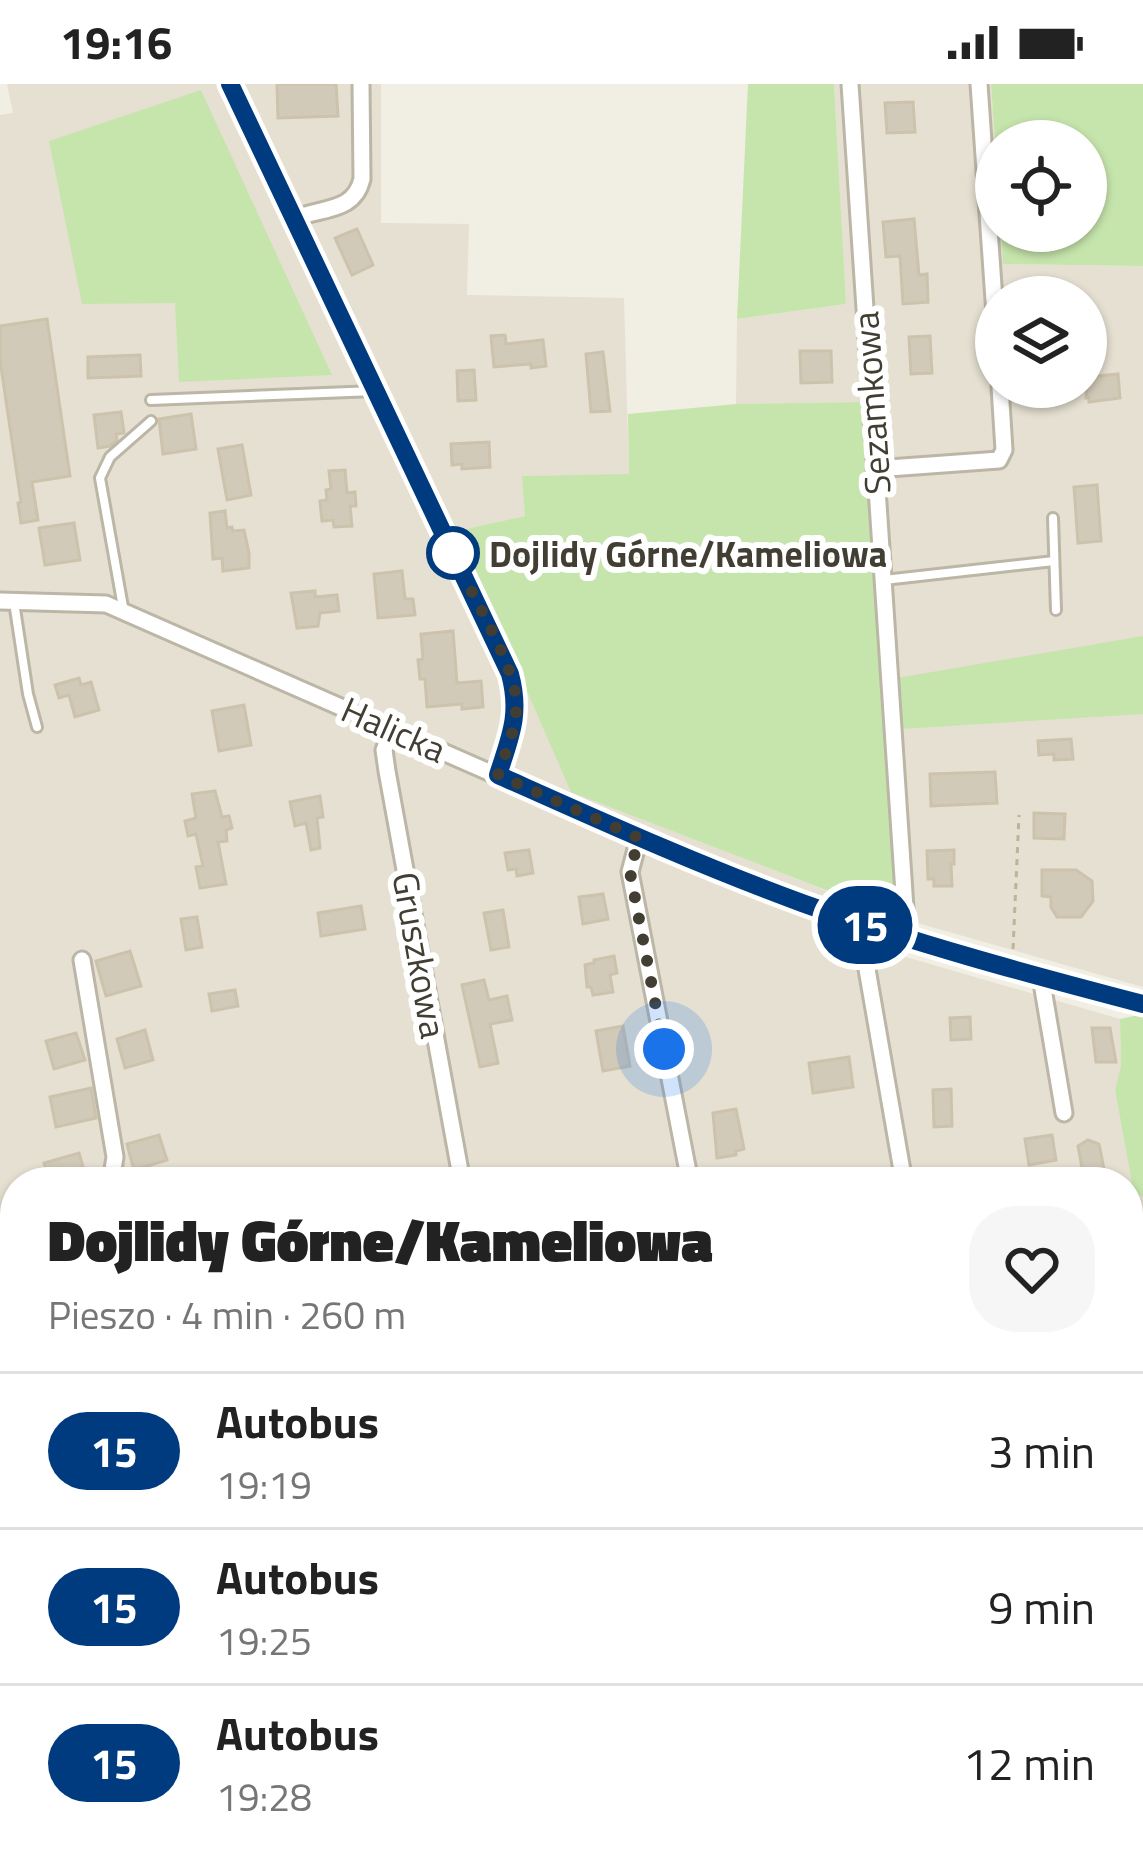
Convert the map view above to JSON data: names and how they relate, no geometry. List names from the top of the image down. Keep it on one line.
{"streets":{"street":["Sezamkowa","Halicka","Gruszkowa"]},"crossings":[["Sezamkowa","Halicka"],["Halicka","Gruszkowa"]],"places":["Dojlidy Górne/Kameliowa"],"lines":["bus line 15"],"page":{"status":"19:16","on_map":"15","heading":["Dojlidy Górne/Kameliowa","Pieszo · 4 min · 260 m"],"list":[{"mark":"15","name":"Autobus","note":"19:19","value":"3 min"},{"mark":"15","name":"Autobus","note":"19:25","value":"9 min"},{"mark":"15","name":"Autobus","note":"19:28","value":"12 min"}]}}
